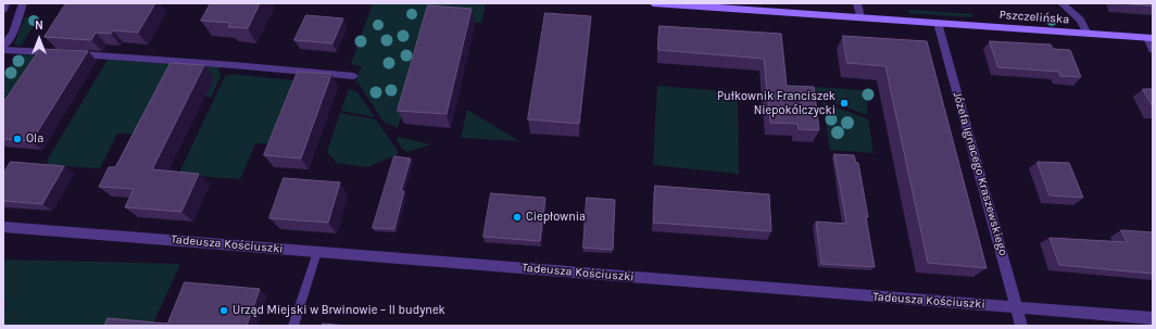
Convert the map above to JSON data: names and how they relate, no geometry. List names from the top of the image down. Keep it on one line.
{"streets":{"main road":["Pszczelińska"],"street":["Józefa Ignacego Kraszewskiego","Tadeusza Kościuszki"]},"crossings":[["Pszczelińska","Józefa Ignacego Kraszewskiego"],["Józefa Ignacego Kraszewskiego","Tadeusza Kościuszki"]],"places":["Pułkownik Franciszek Niepokólczycki","Ola","Ciepłownia","Urząd Miejski w Brwinowie – II budynek"],"north":"top"}
